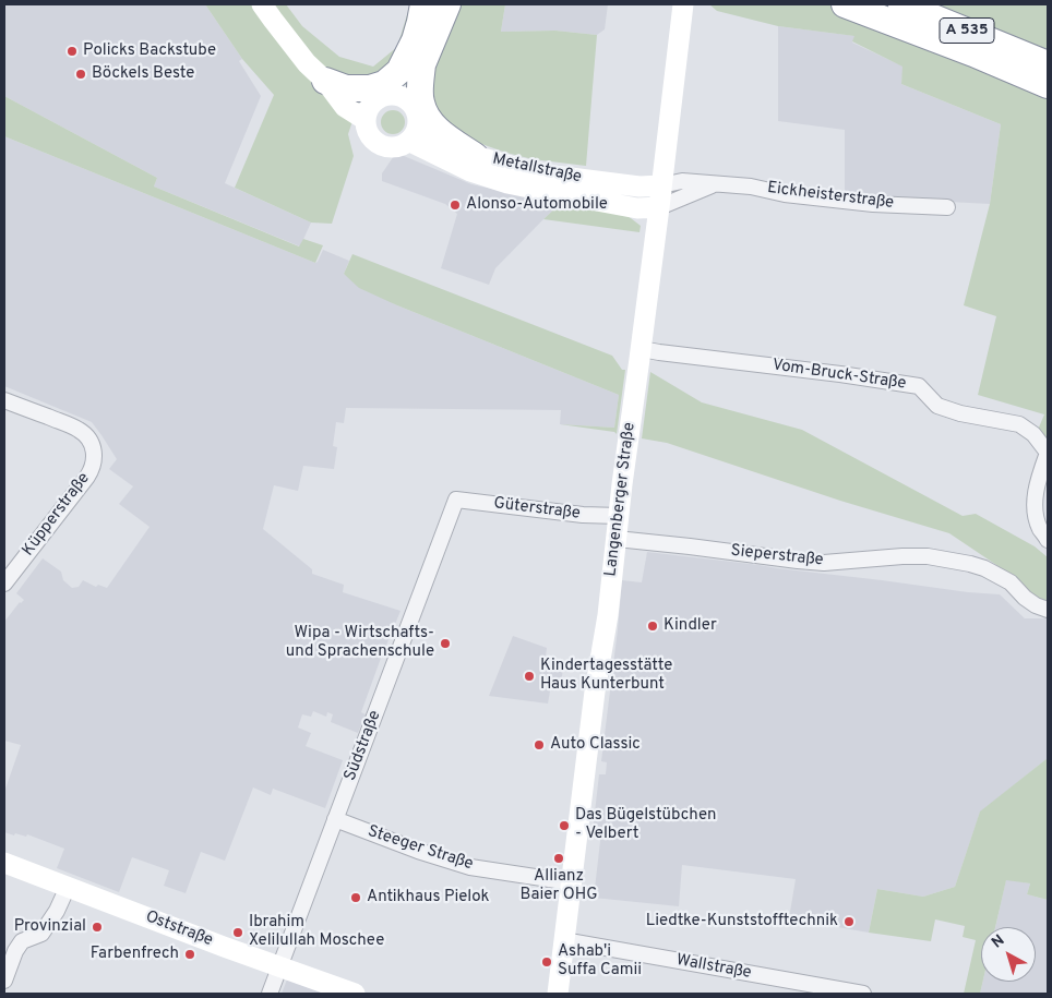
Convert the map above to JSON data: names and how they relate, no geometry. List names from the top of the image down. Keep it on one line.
{"streets":{"highway":["A 535"],"main road":["Metallstraße","Langenberger Straße","Oststraße"],"street":["Eickheisterstraße","Vom-Bruck-Straße","Güterstraße","Küpperstraße","Sieperstraße","Südstraße","Steeger Straße","Wallstraße"]},"crossings":[["Metallstraße","Eickheisterstraße"],["Metallstraße","Langenberger Straße"],["Eickheisterstraße","Langenberger Straße"],["Vom-Bruck-Straße","Langenberger Straße"],["Langenberger Straße","Güterstraße"],["Langenberger Straße","Sieperstraße"],["Langenberger Straße","Steeger Straße"],["Langenberger Straße","Wallstraße"],["Güterstraße","Südstraße"],["Südstraße","Steeger Straße"],["Südstraße","Oststraße"]],"places":["Policks Backstube","Böckels Beste","Alonso-Automobile","Kindler","Wipa - Wirtschafts- und Sprachenschule","Kindertagesstätte Haus Kunterbunt","Auto Classic","Das Bügelstübchen - Velbert","Allianz Baier OHG","Antikhaus Pielok","Liedtke-Kunststofftechnik","Provinzial","Ibrahim Xelilullah Moschee","Farbenfrech","Ashab'i Suffa Camii"],"north":"top left"}
